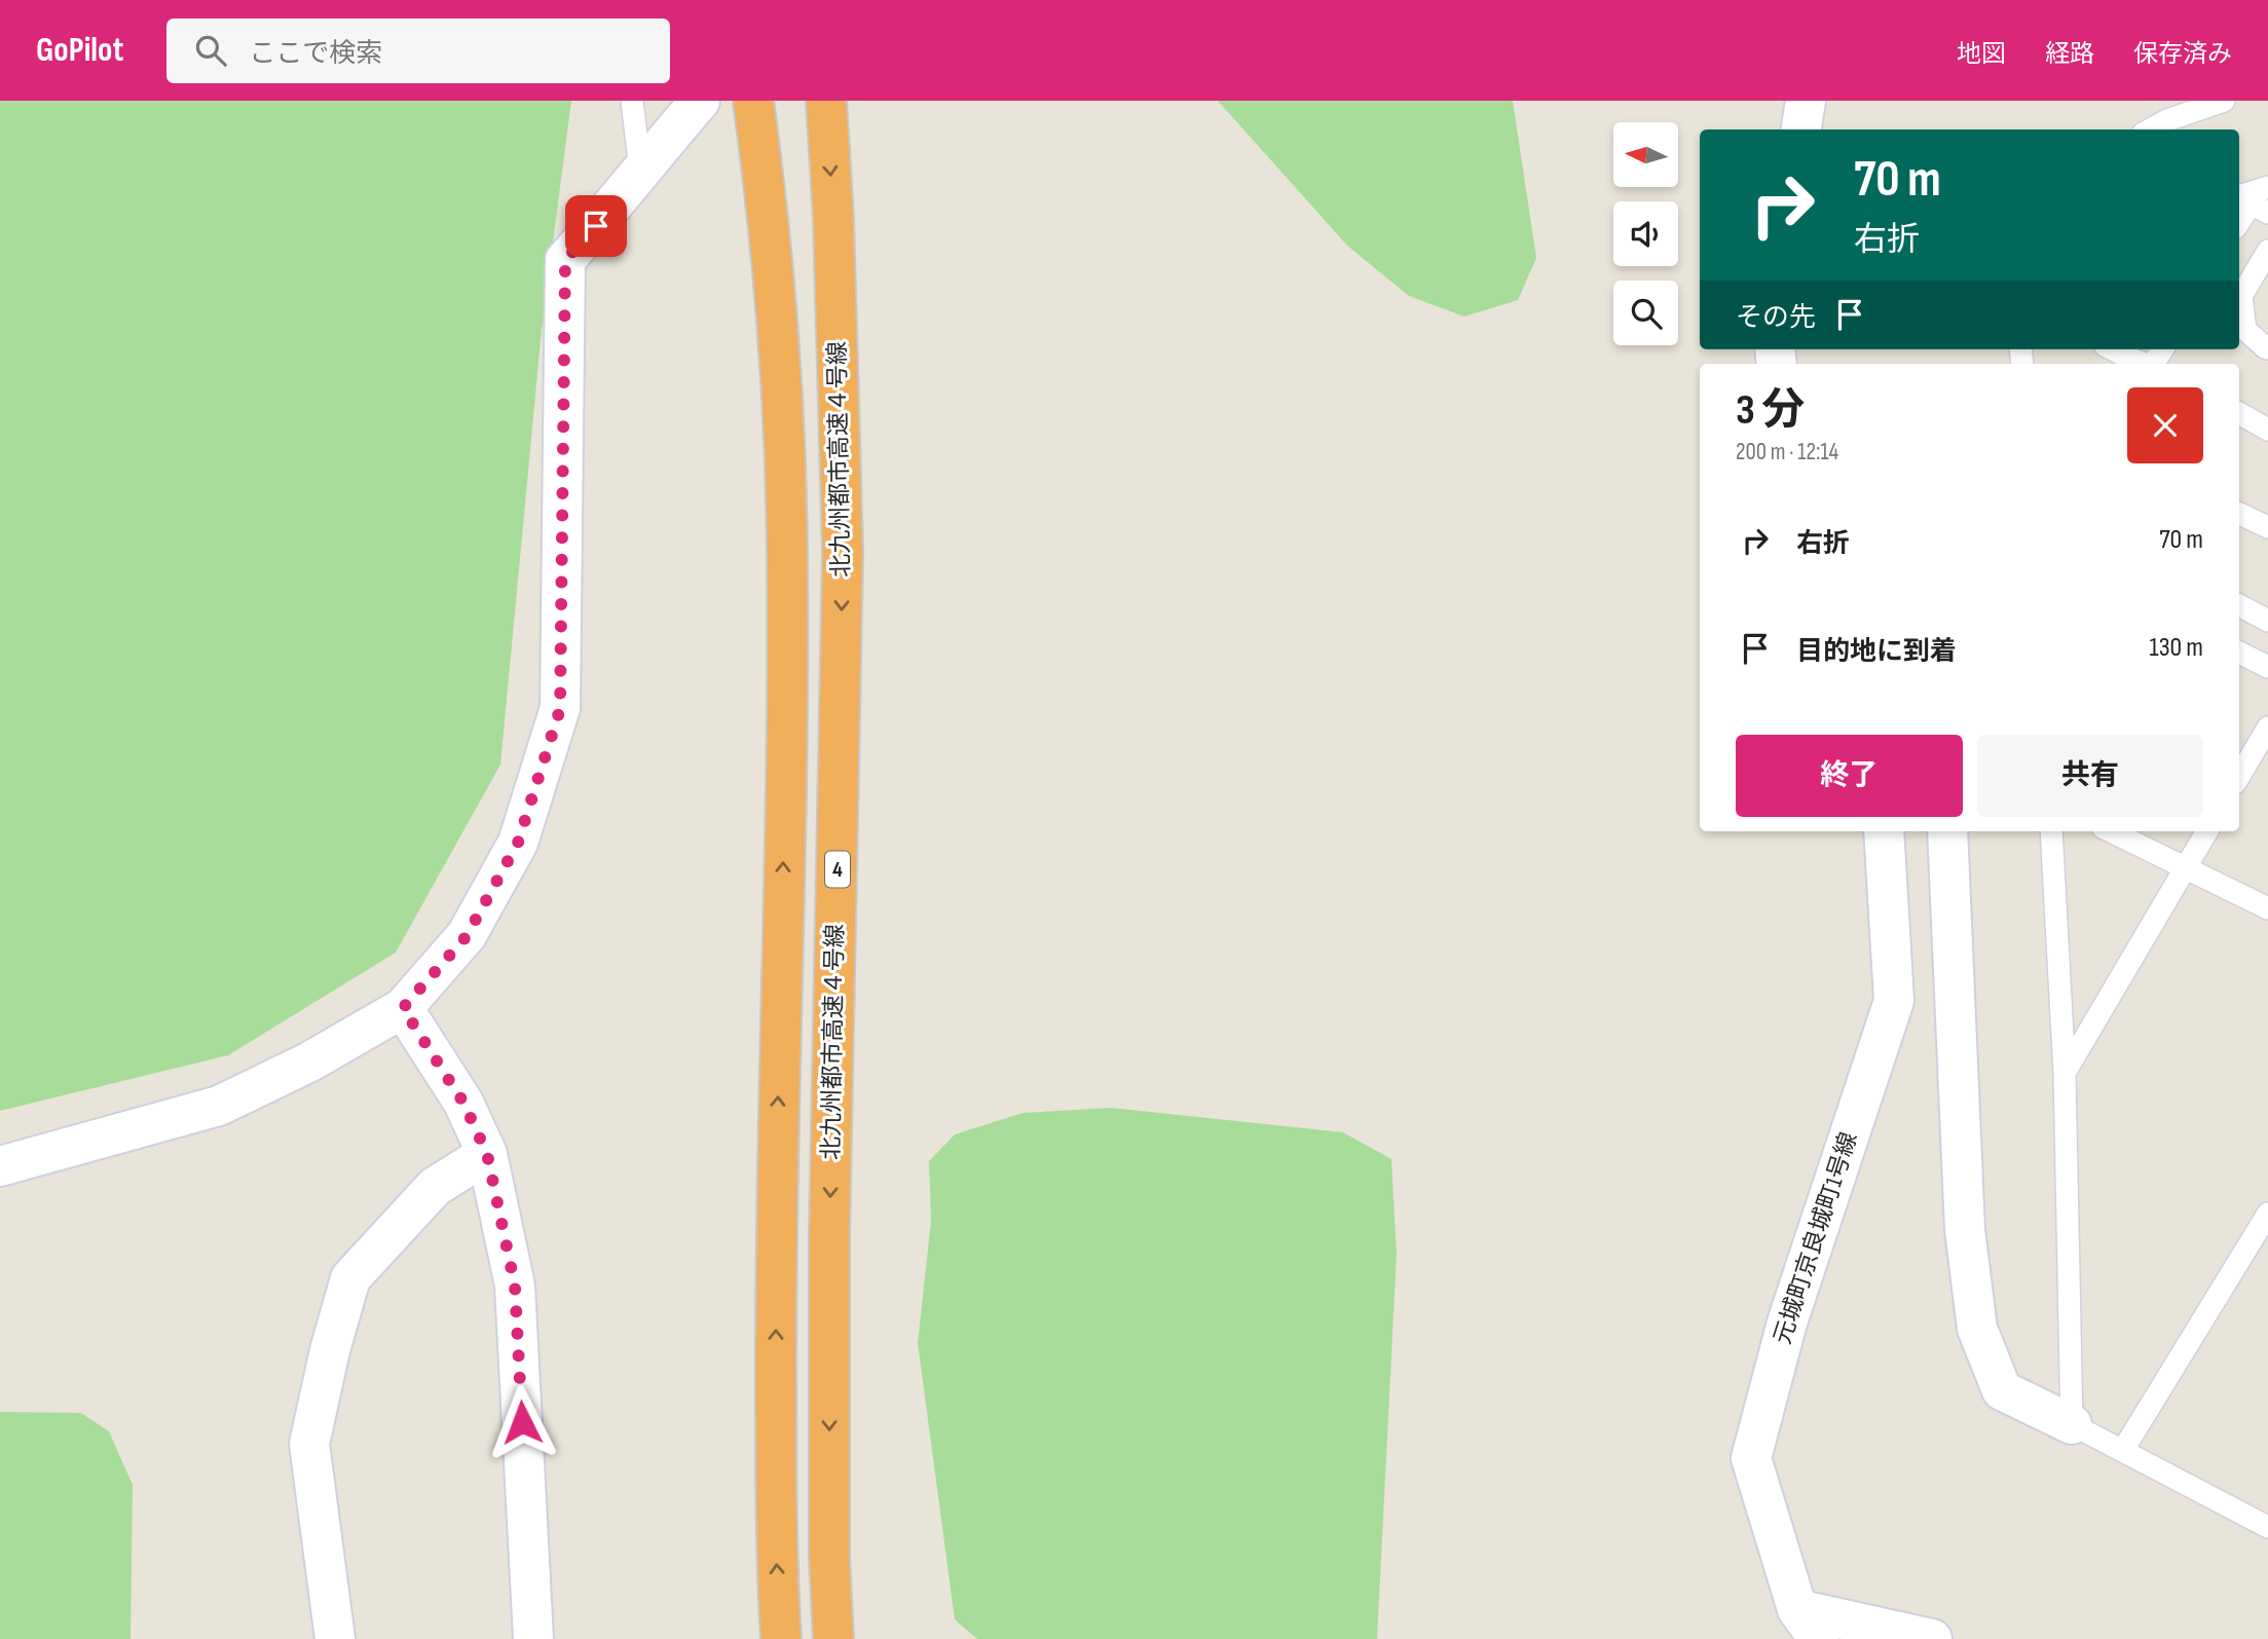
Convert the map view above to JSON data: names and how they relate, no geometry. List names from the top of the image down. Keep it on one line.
{"streets":{"highway":["北九州都市高速４号線","4"],"street":["元城町京良城町1号線"]},"north":"left","page":{"header":"GoPilot","search":"ここで検索","nav":["地図","経路","保存済み"],"turn":["70 m","右折"],"then":"その先","heading":["3 分","200 m · 12:14"],"list":[{"name":"右折","value":"70 m"},{"name":"目的地に到着","value":"130 m"}],"buttons":["終了","共有"]}}
